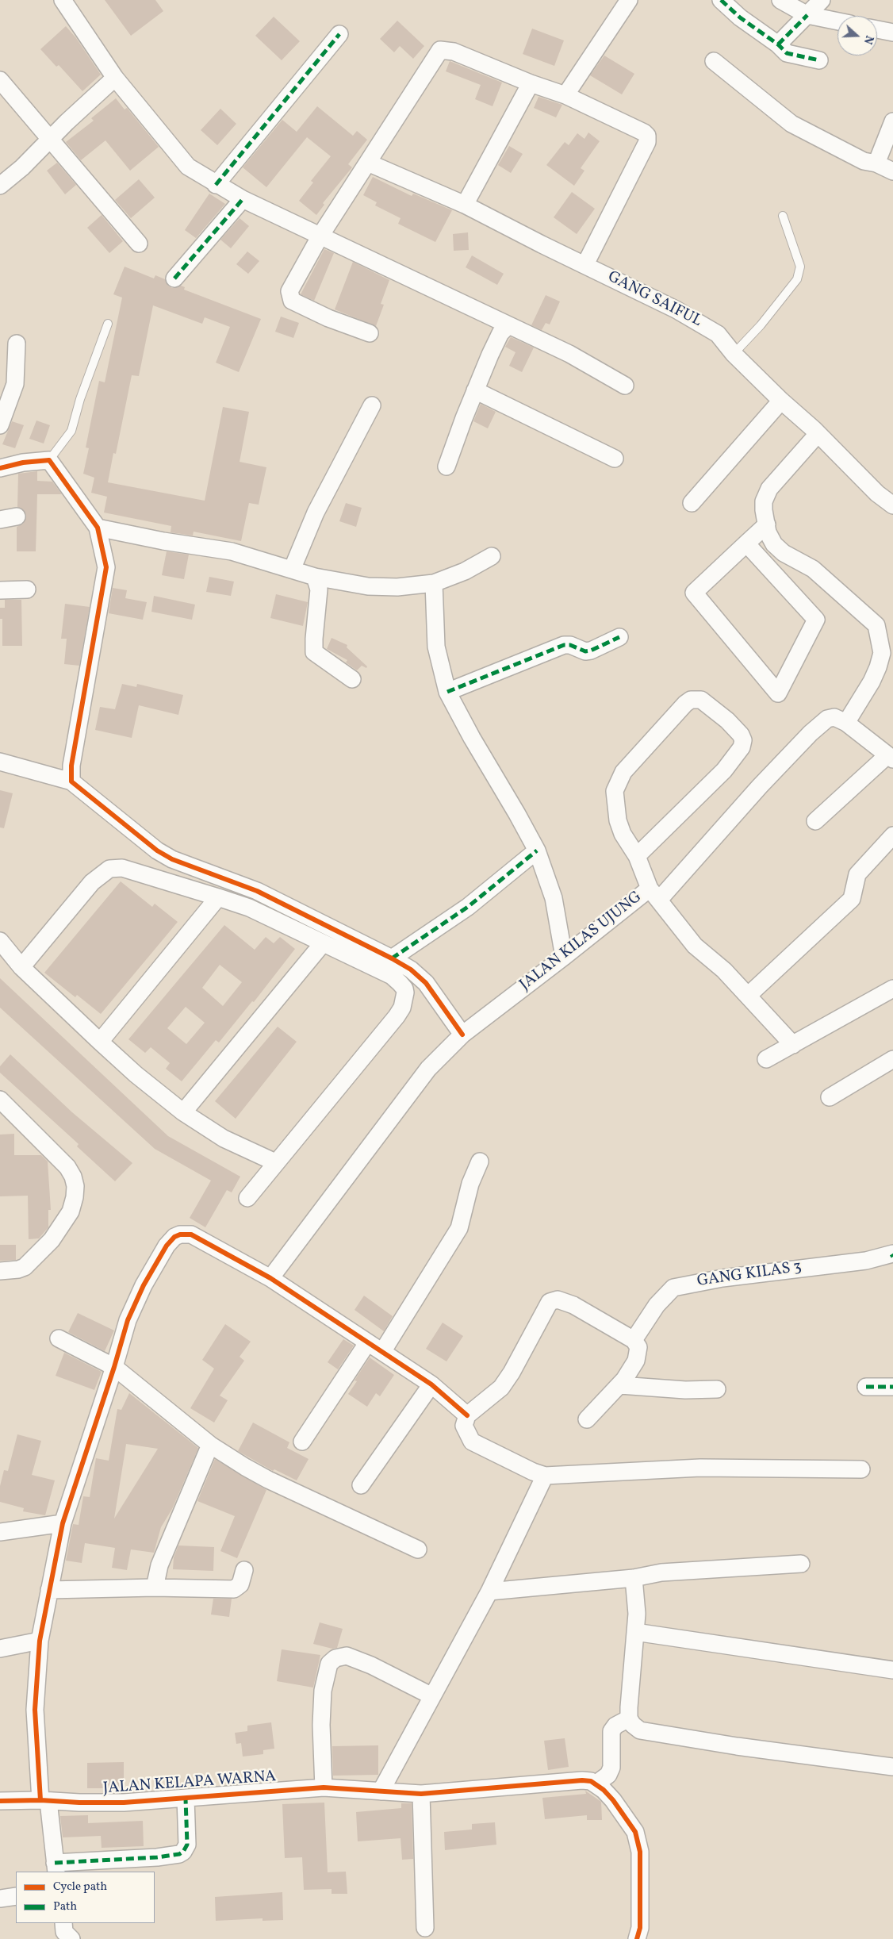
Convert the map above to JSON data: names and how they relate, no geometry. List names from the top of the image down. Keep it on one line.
{"streets":{"street":["GANG SAIFUL","JALAN KILAS UJUNG","GANG KILAS 3","JALAN KELAPA WARNA"]},"legend":["Cycle path","Path"],"north":"right"}
